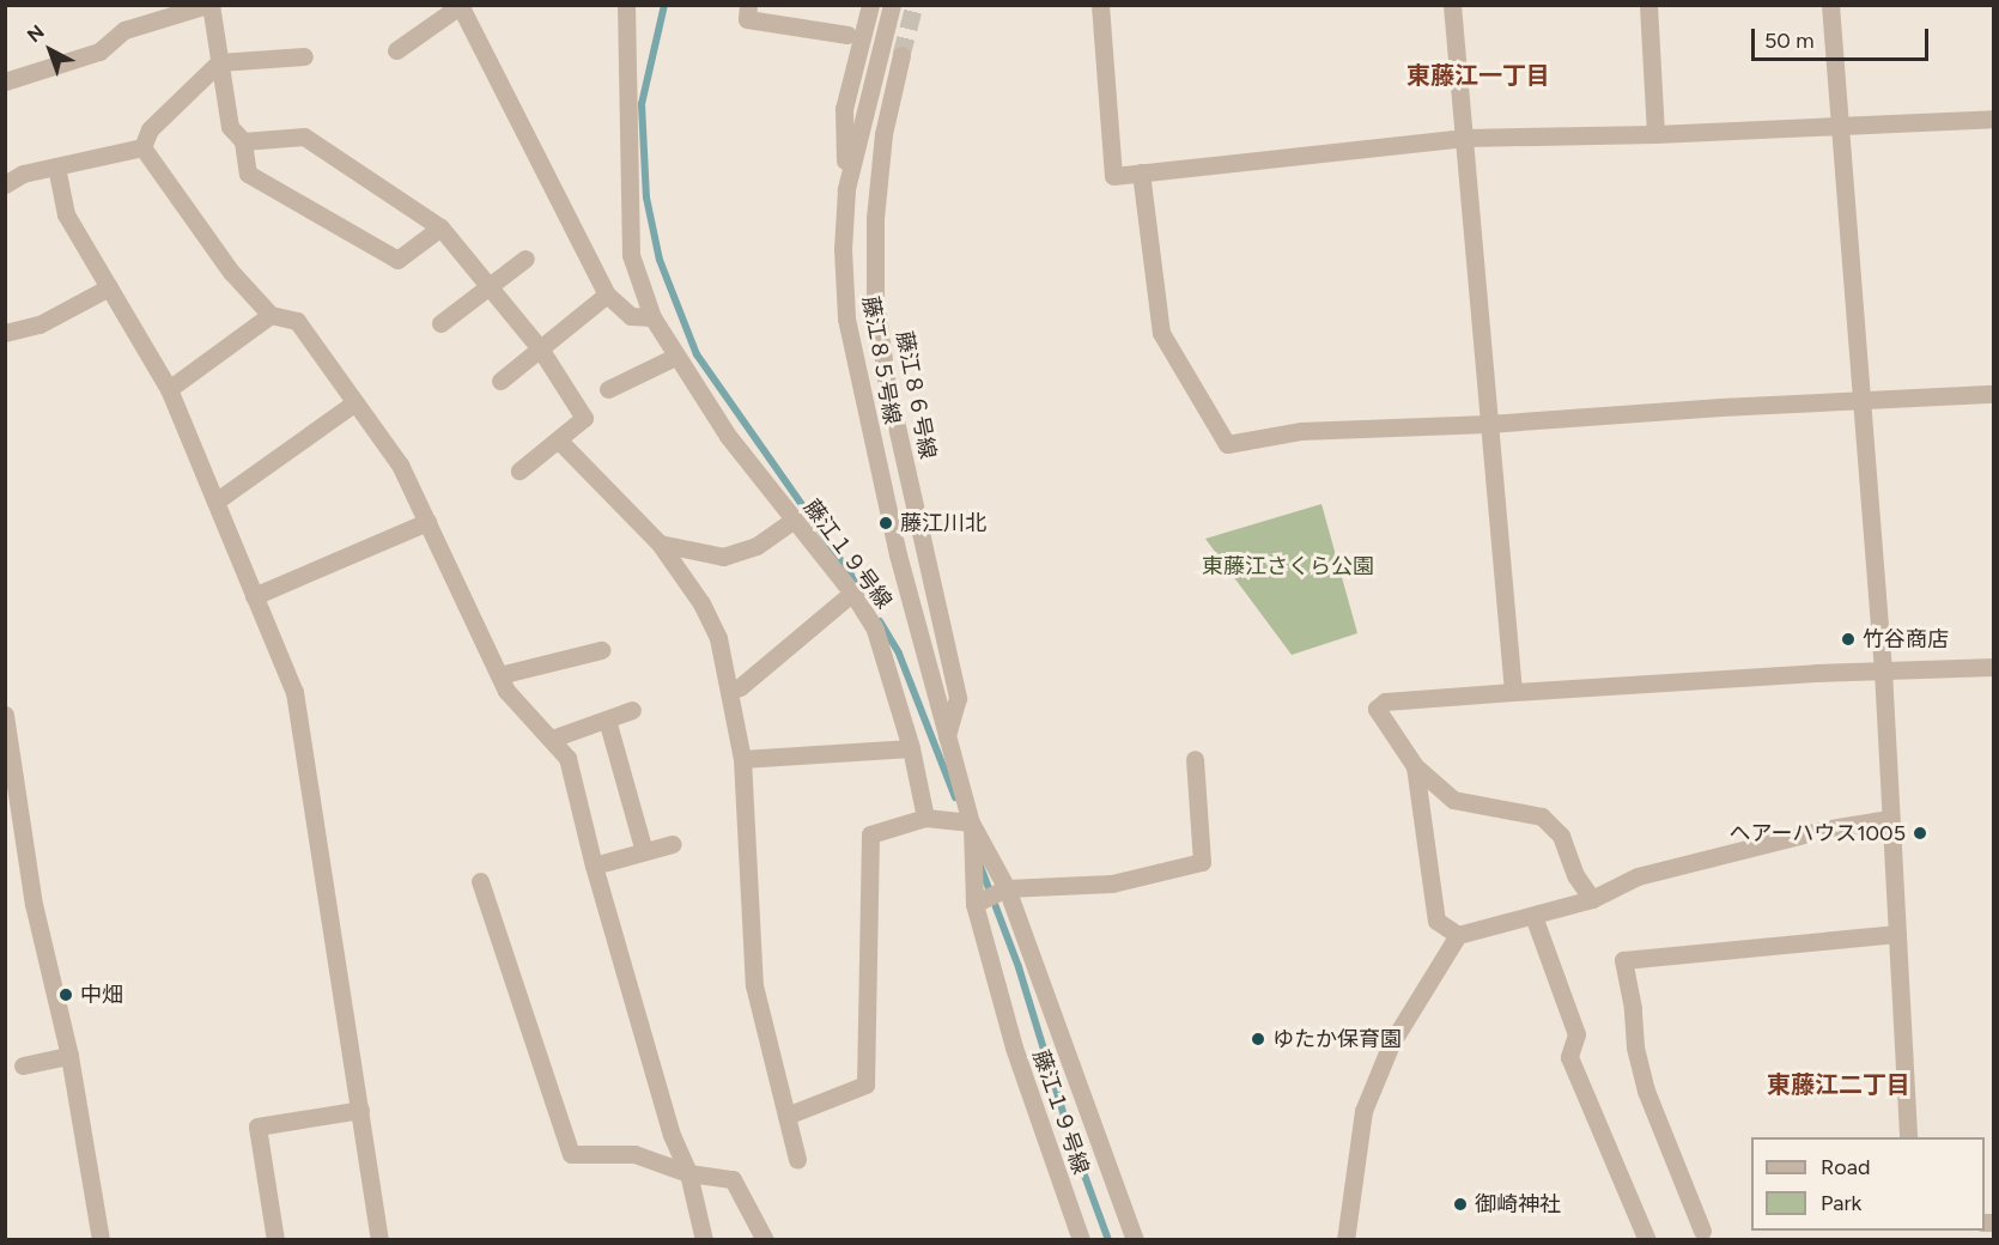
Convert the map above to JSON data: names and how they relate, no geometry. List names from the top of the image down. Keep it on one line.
{"streets":{"street":["藤江８５号線","藤江８６号線","藤江１９号線"]},"crossings":[["藤江８５号線","藤江８６号線"],["藤江８５号線","藤江１９号線"]],"districts":["東藤江一丁目","東藤江二丁目"],"parks":["東藤江さくら公園"],"places":["藤江川北","竹谷商店","ヘアーハウス1005","中畑","ゆたか保育園","御崎神社"],"legend":["Road","Park"],"scale_bar":"50 m","north":"top left"}
